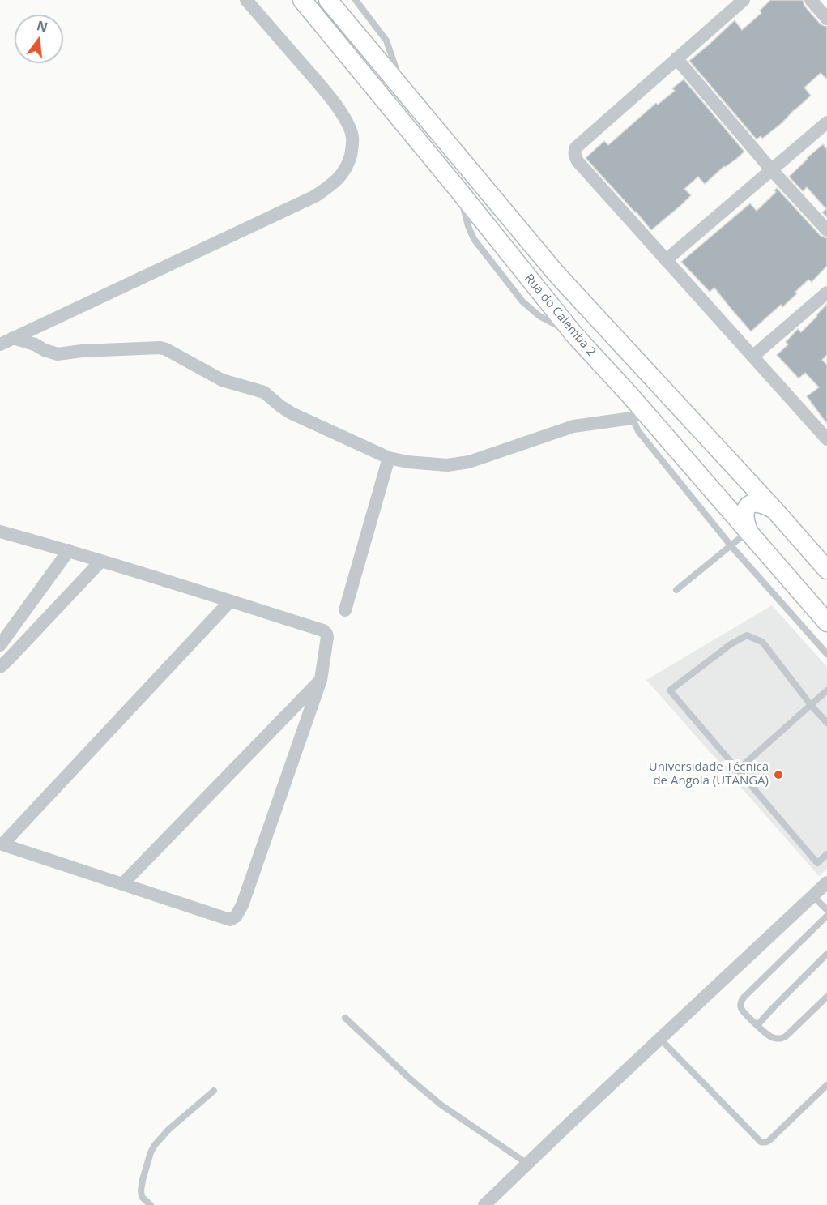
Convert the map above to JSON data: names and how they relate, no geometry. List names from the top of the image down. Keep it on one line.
{"streets":{"main road":["Rua do Calemba 2"]},"places":["Universidade Técnica de Angola (UTANGA)"],"north":"top"}
